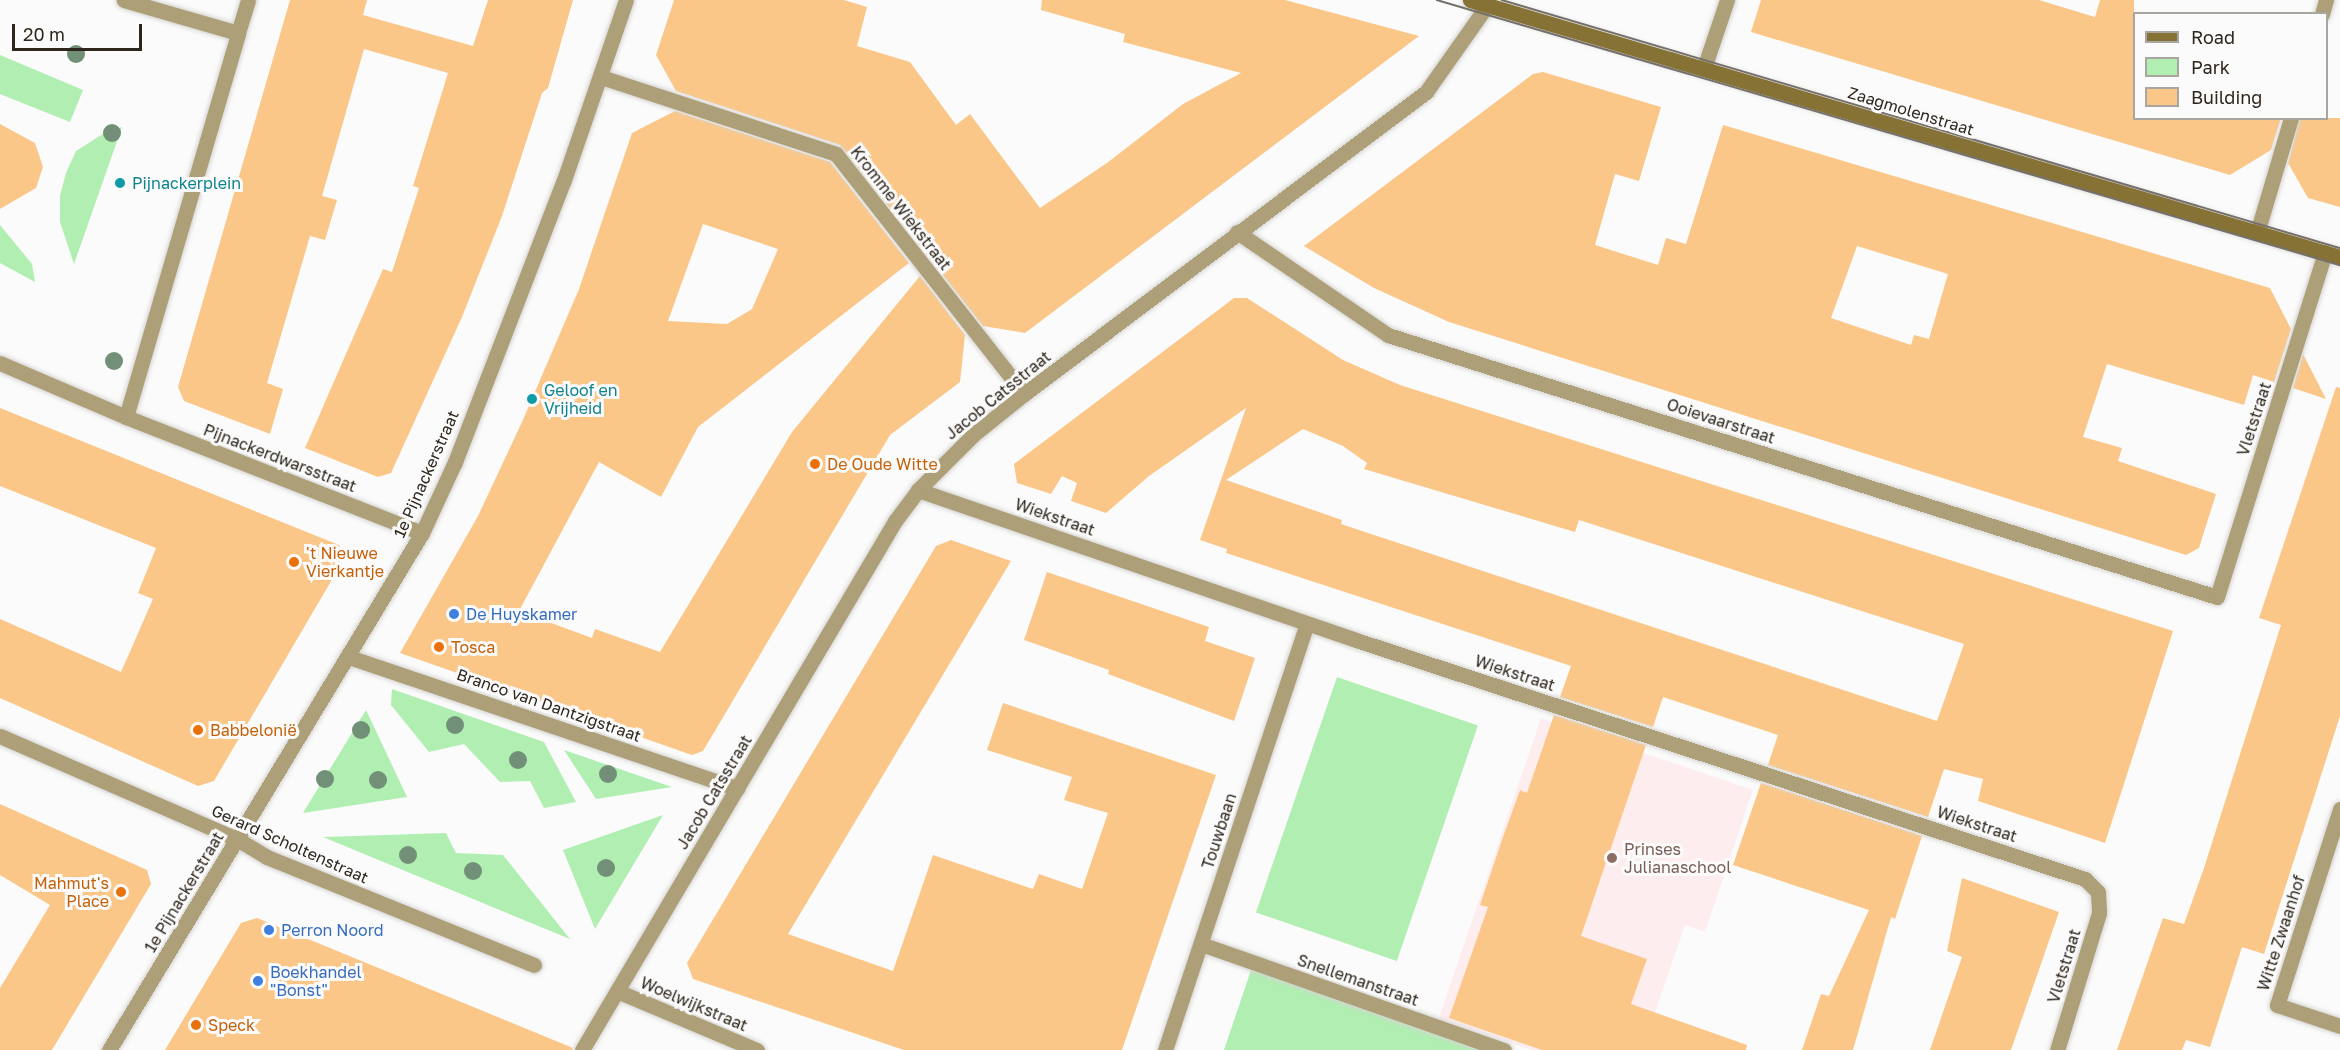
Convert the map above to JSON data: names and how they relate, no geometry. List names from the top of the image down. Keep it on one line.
{"streets":{"street":["Zaagmolenstraat","Kromme Wiekstraat","Jacob Catsstraat","Vletstraat","Ooievaarstraat","Pijnackerdwarsstraat","1e Pijnackerstraat","Wiekstraat","Branco van Dantzigstraat","Touwbaan","Gerard Scholtenstraat","Witte Zwaanhof","Snellemanstraat","Woelwijkstraat"]},"crossings":[["Zaagmolenstraat","Jacob Catsstraat"],["Zaagmolenstraat","Vletstraat"],["Kromme Wiekstraat","Jacob Catsstraat"],["Kromme Wiekstraat","1e Pijnackerstraat"],["Jacob Catsstraat","Ooievaarstraat"],["Jacob Catsstraat","Wiekstraat"],["Jacob Catsstraat","Branco van Dantzigstraat"],["Jacob Catsstraat","Woelwijkstraat"],["Vletstraat","Ooievaarstraat"],["Vletstraat","Wiekstraat"],["Pijnackerdwarsstraat","1e Pijnackerstraat"],["1e Pijnackerstraat","Branco van Dantzigstraat"],["1e Pijnackerstraat","Gerard Scholtenstraat"],["Wiekstraat","Touwbaan"],["Touwbaan","Snellemanstraat"]],"places":["Pijnackerplein","Geloof en Vrijheid","De Oude Witte","'t Nieuwe Vierkantje","De Huyskamer","Tosca","Babbelonië","Prinses Julianaschool","Mahmut's Place","Perron Noord","Boekhandel \"Bonst\"","Speck"],"legend":["Road","Park","Building"],"scale_bar":"20 m"}
